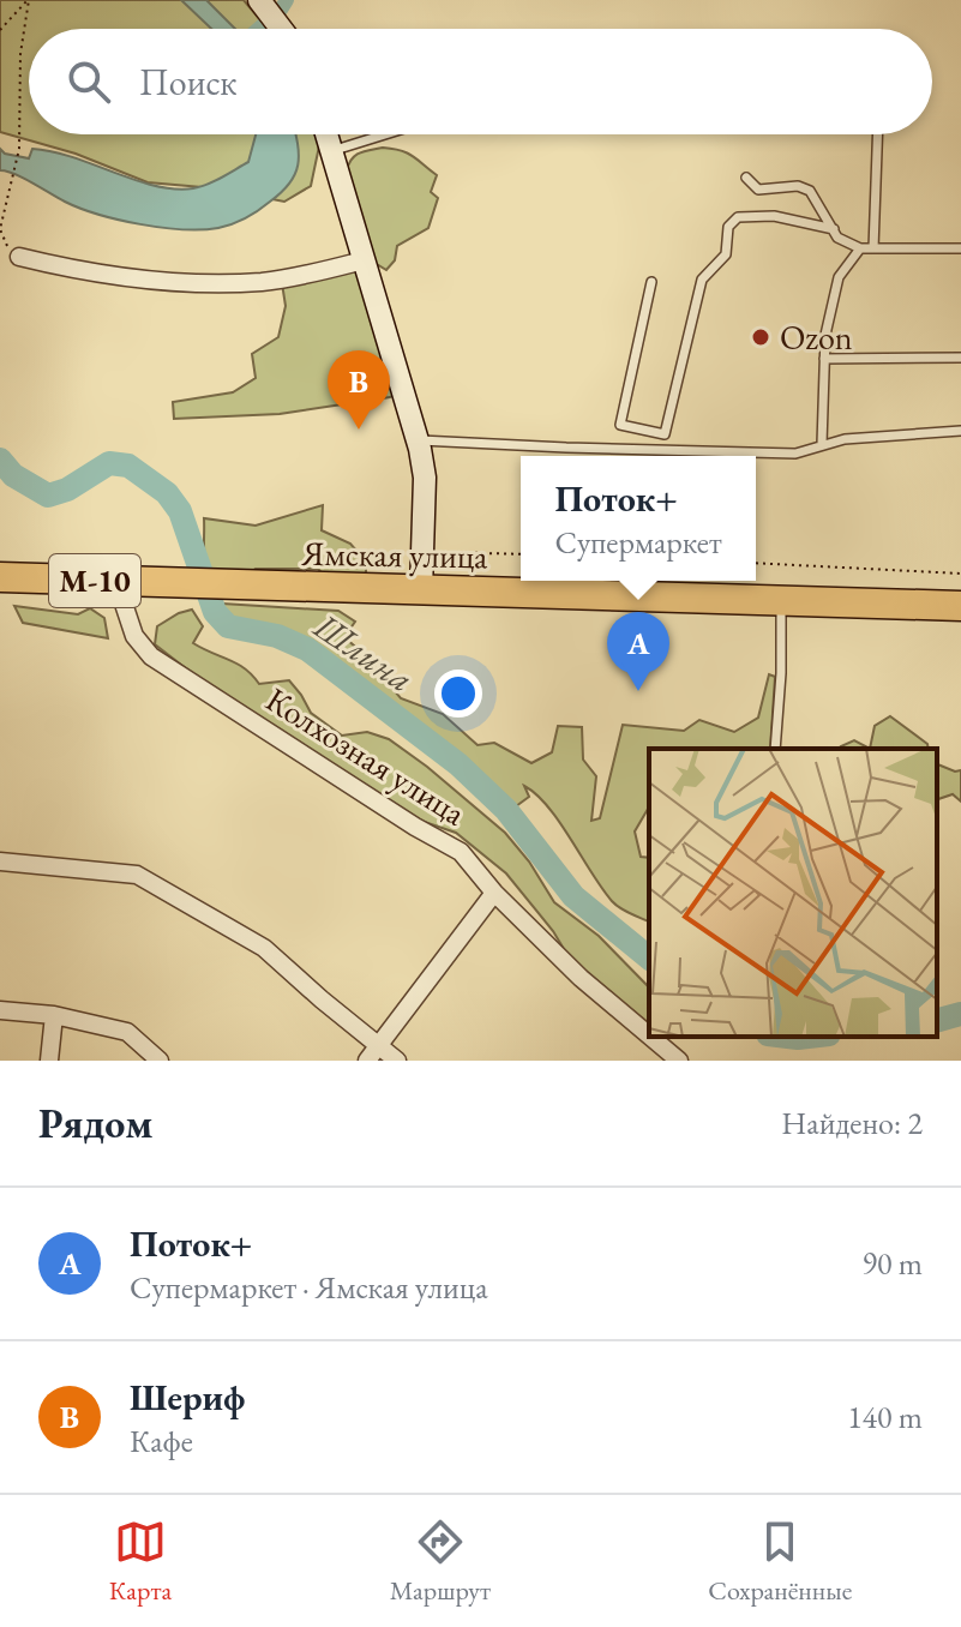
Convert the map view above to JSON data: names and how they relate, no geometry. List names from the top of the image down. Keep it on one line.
{"streets":{"highway":["Ямская улица","М-10"],"street":["Колхозная улица"]},"crossings":[["Ямская улица","М-10"],["Ямская улица","Колхозная улица"],["М-10","Колхозная улица"]],"water":["Шлина"],"places":["Ozon"],"page":{"search":"Поиск","pins":["B","A"],"popup":["Поток+","Супермаркет"],"heading":["Рядом","Найдено: 2"],"list":[{"mark":"A","name":"Поток+","note":"Супермаркет · Ямская улица","value":"90 m"},{"mark":"B","name":"Шериф","note":"Кафе","value":"140 m"}],"nav":["Карта","Маршрут","Сохранённые"]}}
